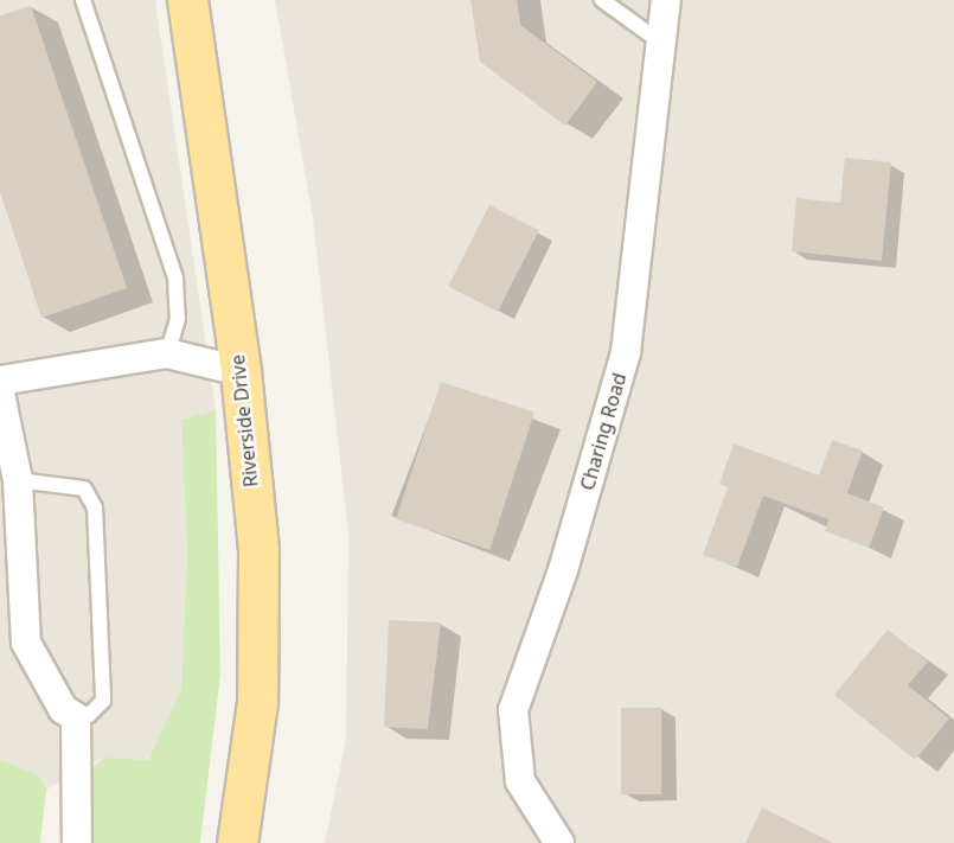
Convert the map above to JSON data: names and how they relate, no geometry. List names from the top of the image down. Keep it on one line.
{"streets":{"main road":["Riverside Drive"],"street":["Charing Road"]}}
